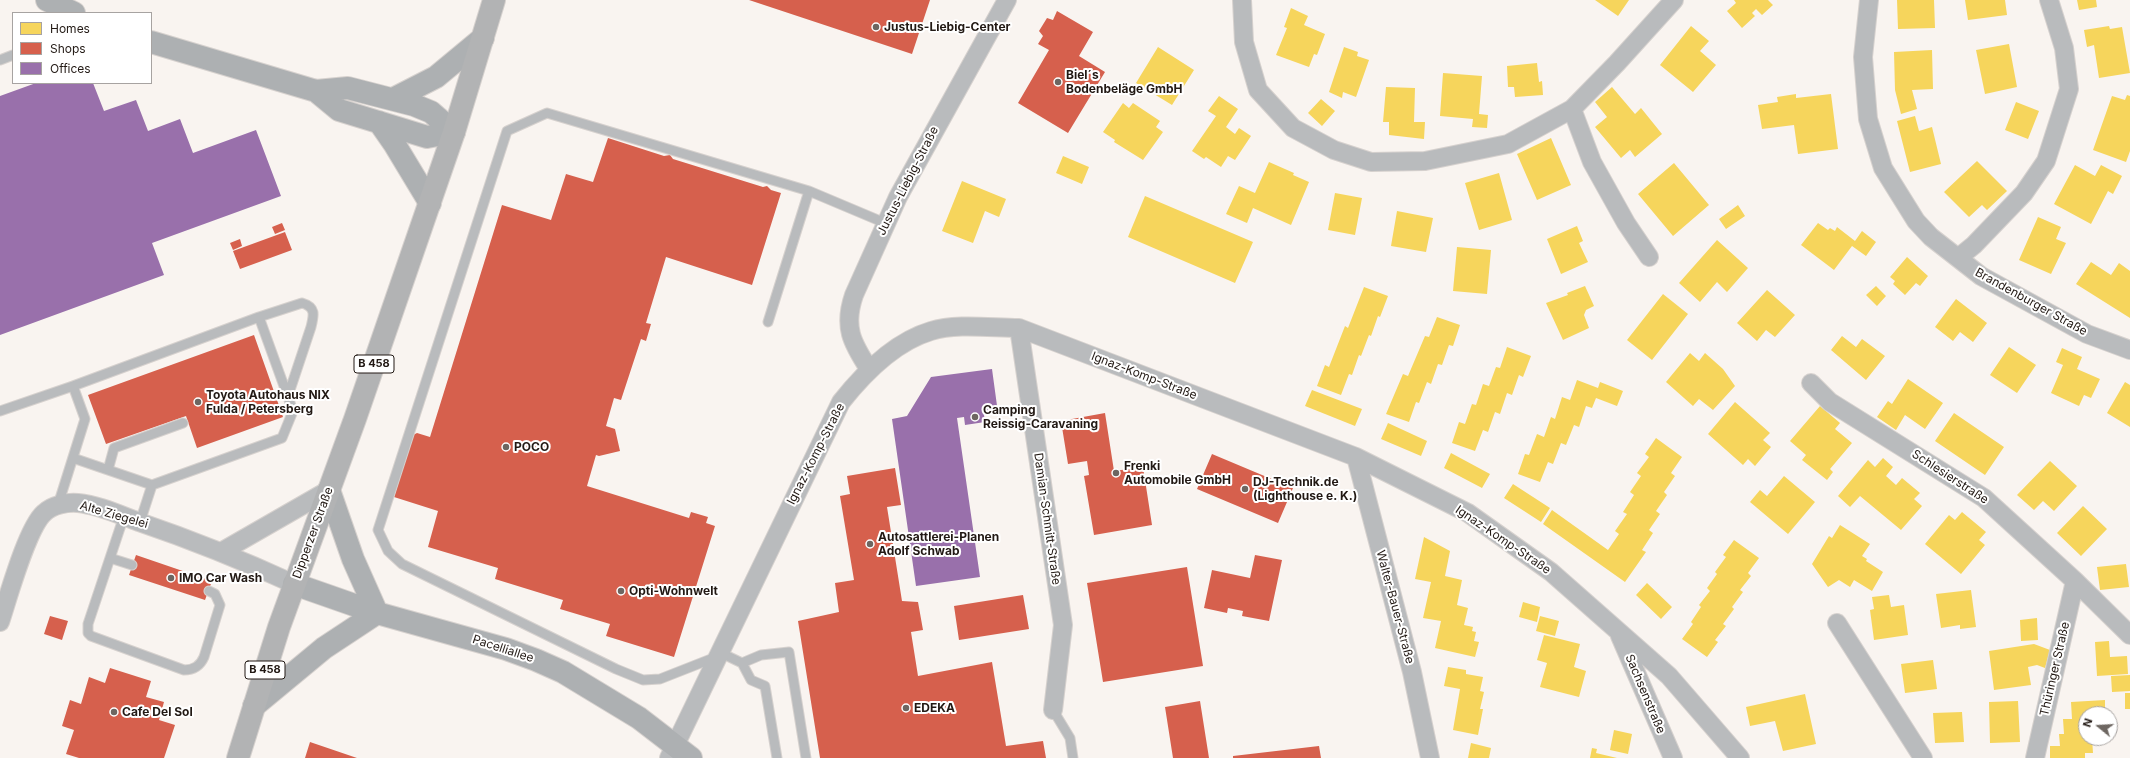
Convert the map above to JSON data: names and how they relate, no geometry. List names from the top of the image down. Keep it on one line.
{"streets":{"main road":["B 458","Dipperzer Straße","Pacelliallee"],"street":["Justus-Liebig-Straße","Brandenburger Straße","Ignaz-Komp-Straße","Schlesierstraße","Alte Ziegelei","Damian-Schmitt-Straße","Walter-Bauer-Straße","Thüringer Straße","Sachsenstraße"]},"crossings":[["Justus-Liebig-Straße","Ignaz-Komp-Straße"],["B 458","Dipperzer Straße"],["Ignaz-Komp-Straße","Damian-Schmitt-Straße"],["Ignaz-Komp-Straße","Walter-Bauer-Straße"],["Ignaz-Komp-Straße","Pacelliallee"],["Ignaz-Komp-Straße","Sachsenstraße"],["Schlesierstraße","Thüringer Straße"],["Alte Ziegelei","Dipperzer Straße"],["Alte Ziegelei","Pacelliallee"],["Dipperzer Straße","Pacelliallee"]],"places":["Justus-Liebig-Center","Biel´s Bodenbeläge GmbH","Toyota Autohaus NIX Fulda / Petersberg","Camping Reissig-Caravaning","POCO","Frenki Automobile GmbH","DJ-Technik.de (Lighthouse e. K.)","Autosattlerei-Planen Adolf Schwab","IMO Car Wash","Opti-Wohnwelt","EDEKA","Cafe Del Sol"],"legend":["Homes","Shops","Offices"],"north":"left"}
